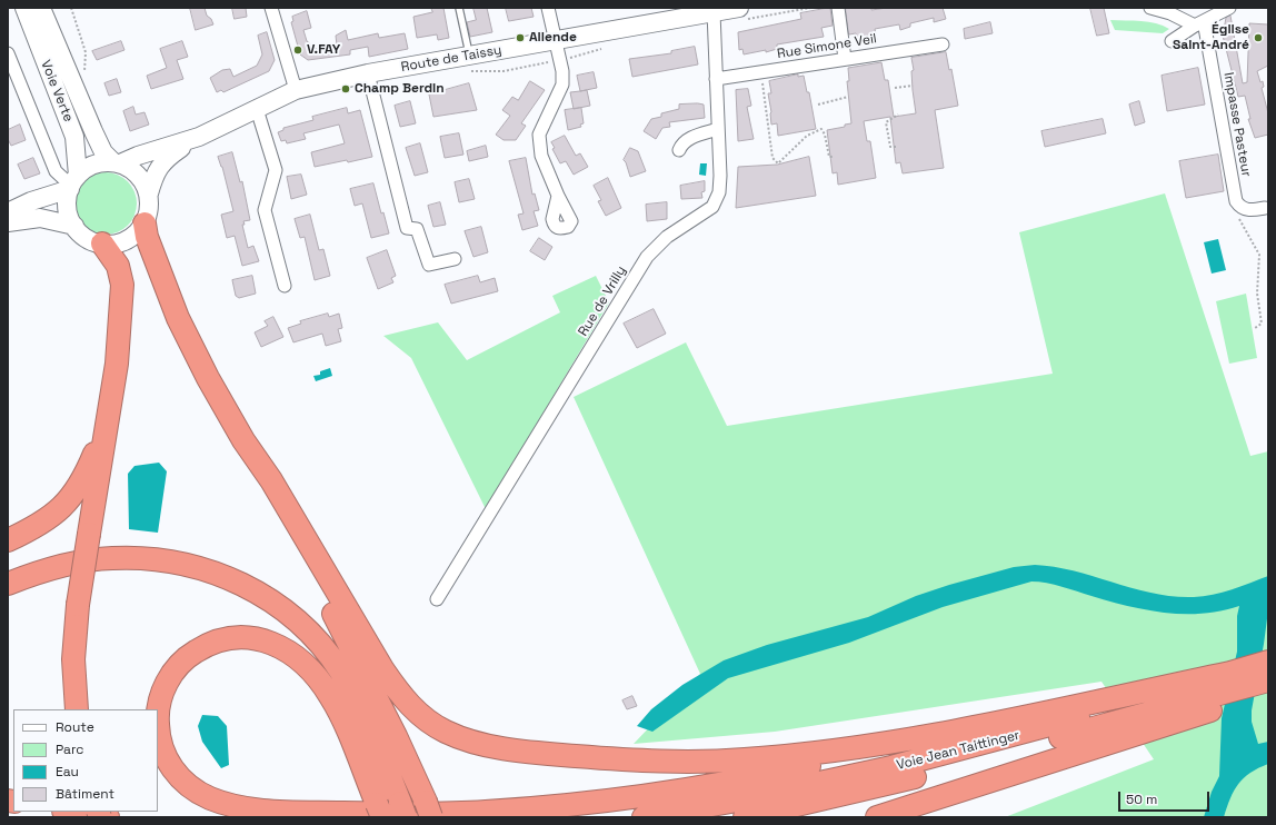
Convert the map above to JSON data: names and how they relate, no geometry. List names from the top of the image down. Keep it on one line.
{"streets":{"highway":["Voie Jean Taittinger"],"street":["Rue Simone Veil","Route de Taissy","Voie Verte","Impasse Pasteur","Rue de Vrilly"]},"crossings":[["Rue Simone Veil","Rue de Vrilly"],["Route de Taissy","Voie Verte"],["Route de Taissy","Rue de Vrilly"]],"places":["Allende","Église Saint-André","V.FAY","Champ Berdin"],"legend":["Route","Parc","Eau","Bâtiment"],"scale_bar":"50 m"}
